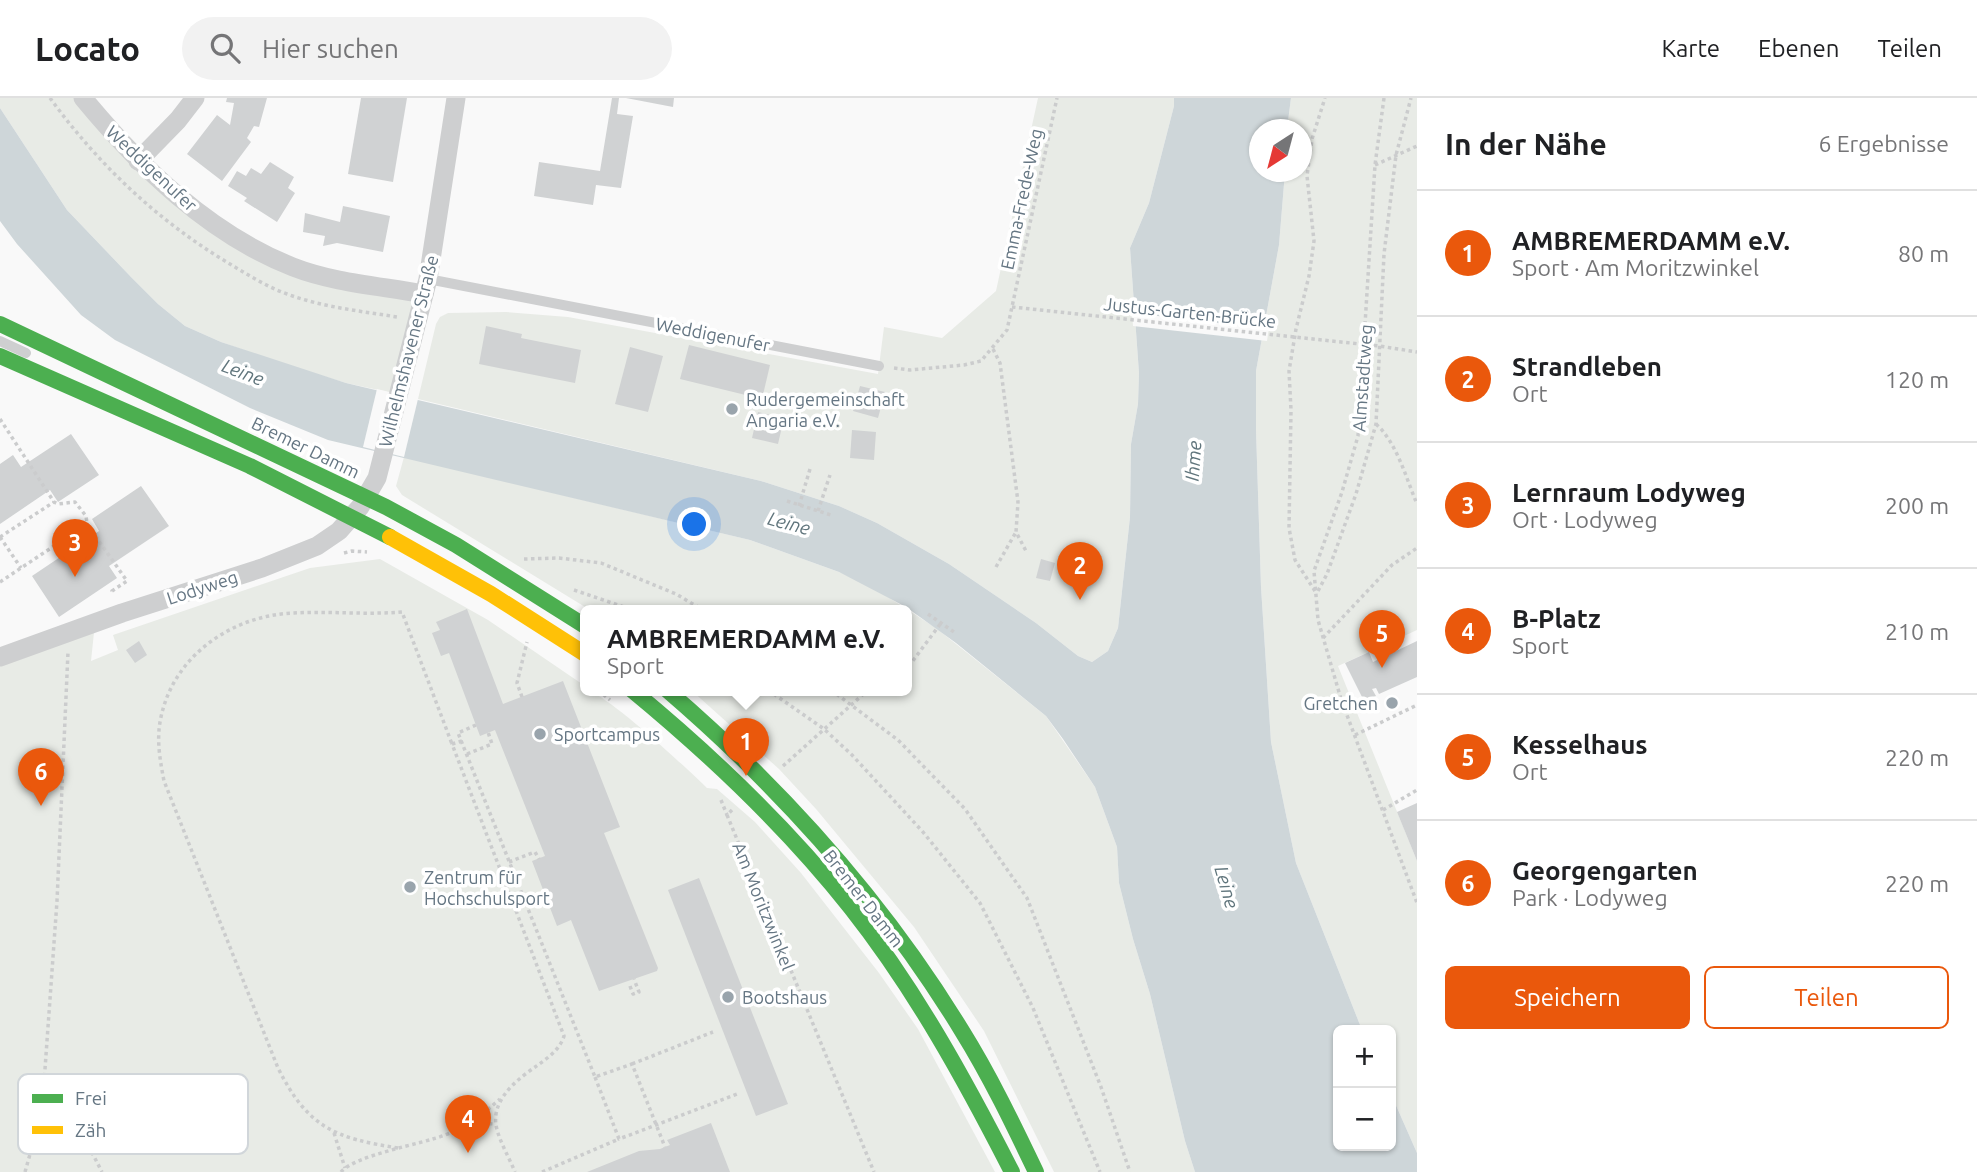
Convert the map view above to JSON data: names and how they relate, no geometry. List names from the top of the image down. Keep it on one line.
{"streets":{"main road":["Bremer Damm"],"street":["Weddigenufer","Wilhelmshavener Straße","Lodyweg"],"path":["Emma-Frede-Weg","Justus-Garten-Brücke","Almstadtweg","Am Moritzwinkel"]},"crossings":[["Weddigenufer","Wilhelmshavener Straße"],["Emma-Frede-Weg","Justus-Garten-Brücke"],["Justus-Garten-Brücke","Almstadtweg"],["Wilhelmshavener Straße","Lodyweg"],["Bremer Damm","Am Moritzwinkel"]],"water":["Leine","Ihme"],"places":["Rudergemeinschaft Angaria e.V.","Gretchen","Sportcampus","Zentrum für Hochschulsport","Bootshaus"],"legend":["Frei","Zäh"],"north":"bottom left","page":{"header":"Locato","search":"Hier suchen","nav":["Karte","Ebenen","Teilen"],"heading":["In der Nähe","6 Ergebnisse"],"list":[{"mark":"1","name":"AMBREMERDAMM e.V.","note":"Sport · Am Moritzwinkel","value":"80 m"},{"mark":"2","name":"Strandleben","note":"Ort","value":"120 m"},{"mark":"3","name":"Lernraum Lodyweg","note":"Ort · Lodyweg","value":"200 m"},{"mark":"4","name":"B-Platz","note":"Sport","value":"210 m"},{"mark":"5","name":"Kesselhaus","note":"Ort","value":"220 m"},{"mark":"6","name":"Georgengarten","note":"Park · Lodyweg","value":"220 m"}],"pins":["3","2","5","1","6","4"],"popup":["AMBREMERDAMM e.V.","Sport"],"buttons":["Speichern","Teilen"],"map_buttons":["+","−"]}}
